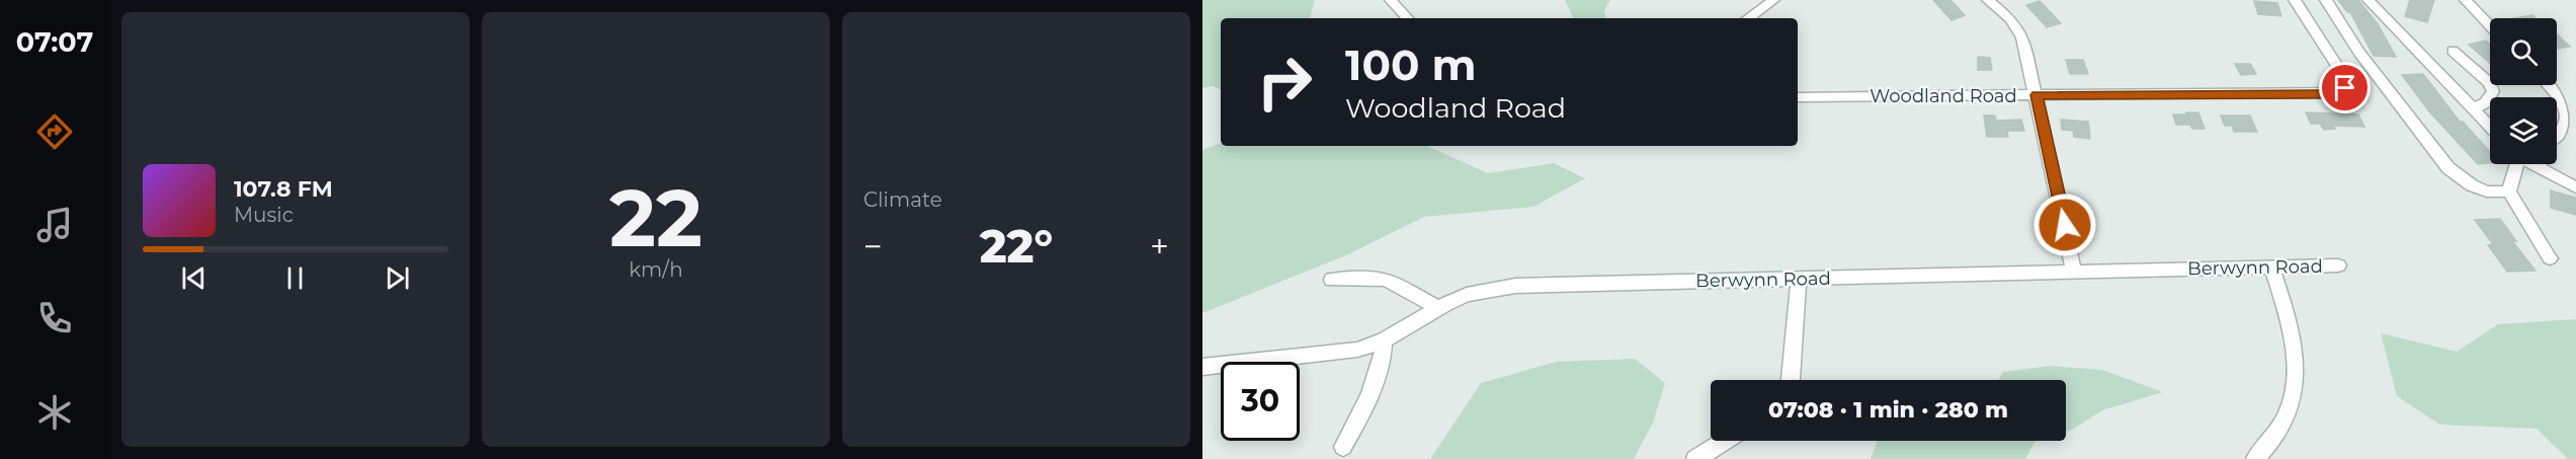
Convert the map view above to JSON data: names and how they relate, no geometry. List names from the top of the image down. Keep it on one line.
{"streets":{"street":["Woodland Road","Berwynn Road"]},"page":{"tabs":"07:07","tile":[["22","km/h"],"Climate"],"turn":["100 m","Woodland Road"],"song":["107.8 FM","Music"],"heat":["−","22°","+"],"limit":"30","trip":"07:08 · 1 min · 280 m"}}
